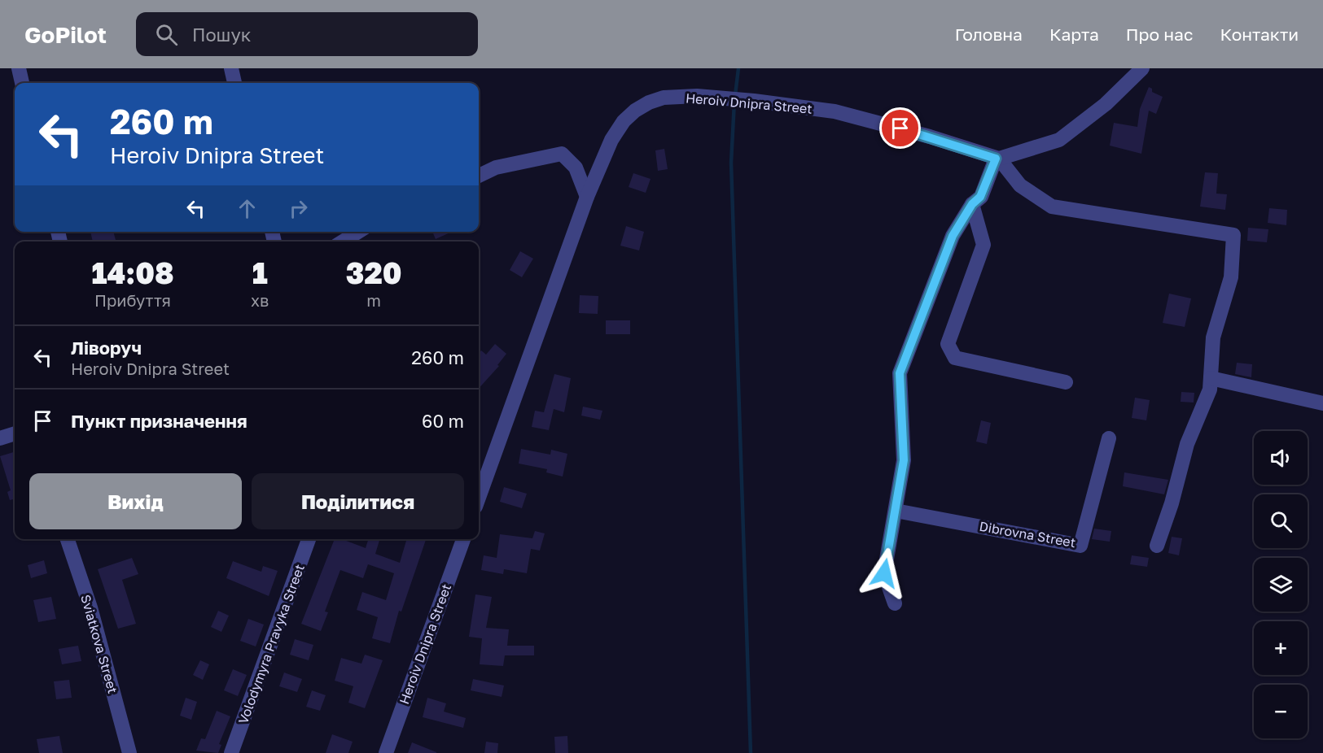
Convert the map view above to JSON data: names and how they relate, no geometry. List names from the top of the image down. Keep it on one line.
{"streets":{"street":["Heroiv Dnipra Street","Dibrovna Street","Sviatkova Street","Volodymyra Pravyka Street"]},"page":{"header":"GoPilot","search":"Пошук","nav":["Головна","Карта","Про нас","Контакти"],"turn":["260 m","Heroiv Dnipra Street"],"eta":["14:08","Прибуття","1","хв","320","m"],"list":[{"name":"Ліворуч","note":"Heroiv Dnipra Street","value":"260 m"},{"name":"Пункт призначення","value":"60 m"}],"map_buttons":["+","−"],"buttons":["Вихід","Поділитися"]}}
